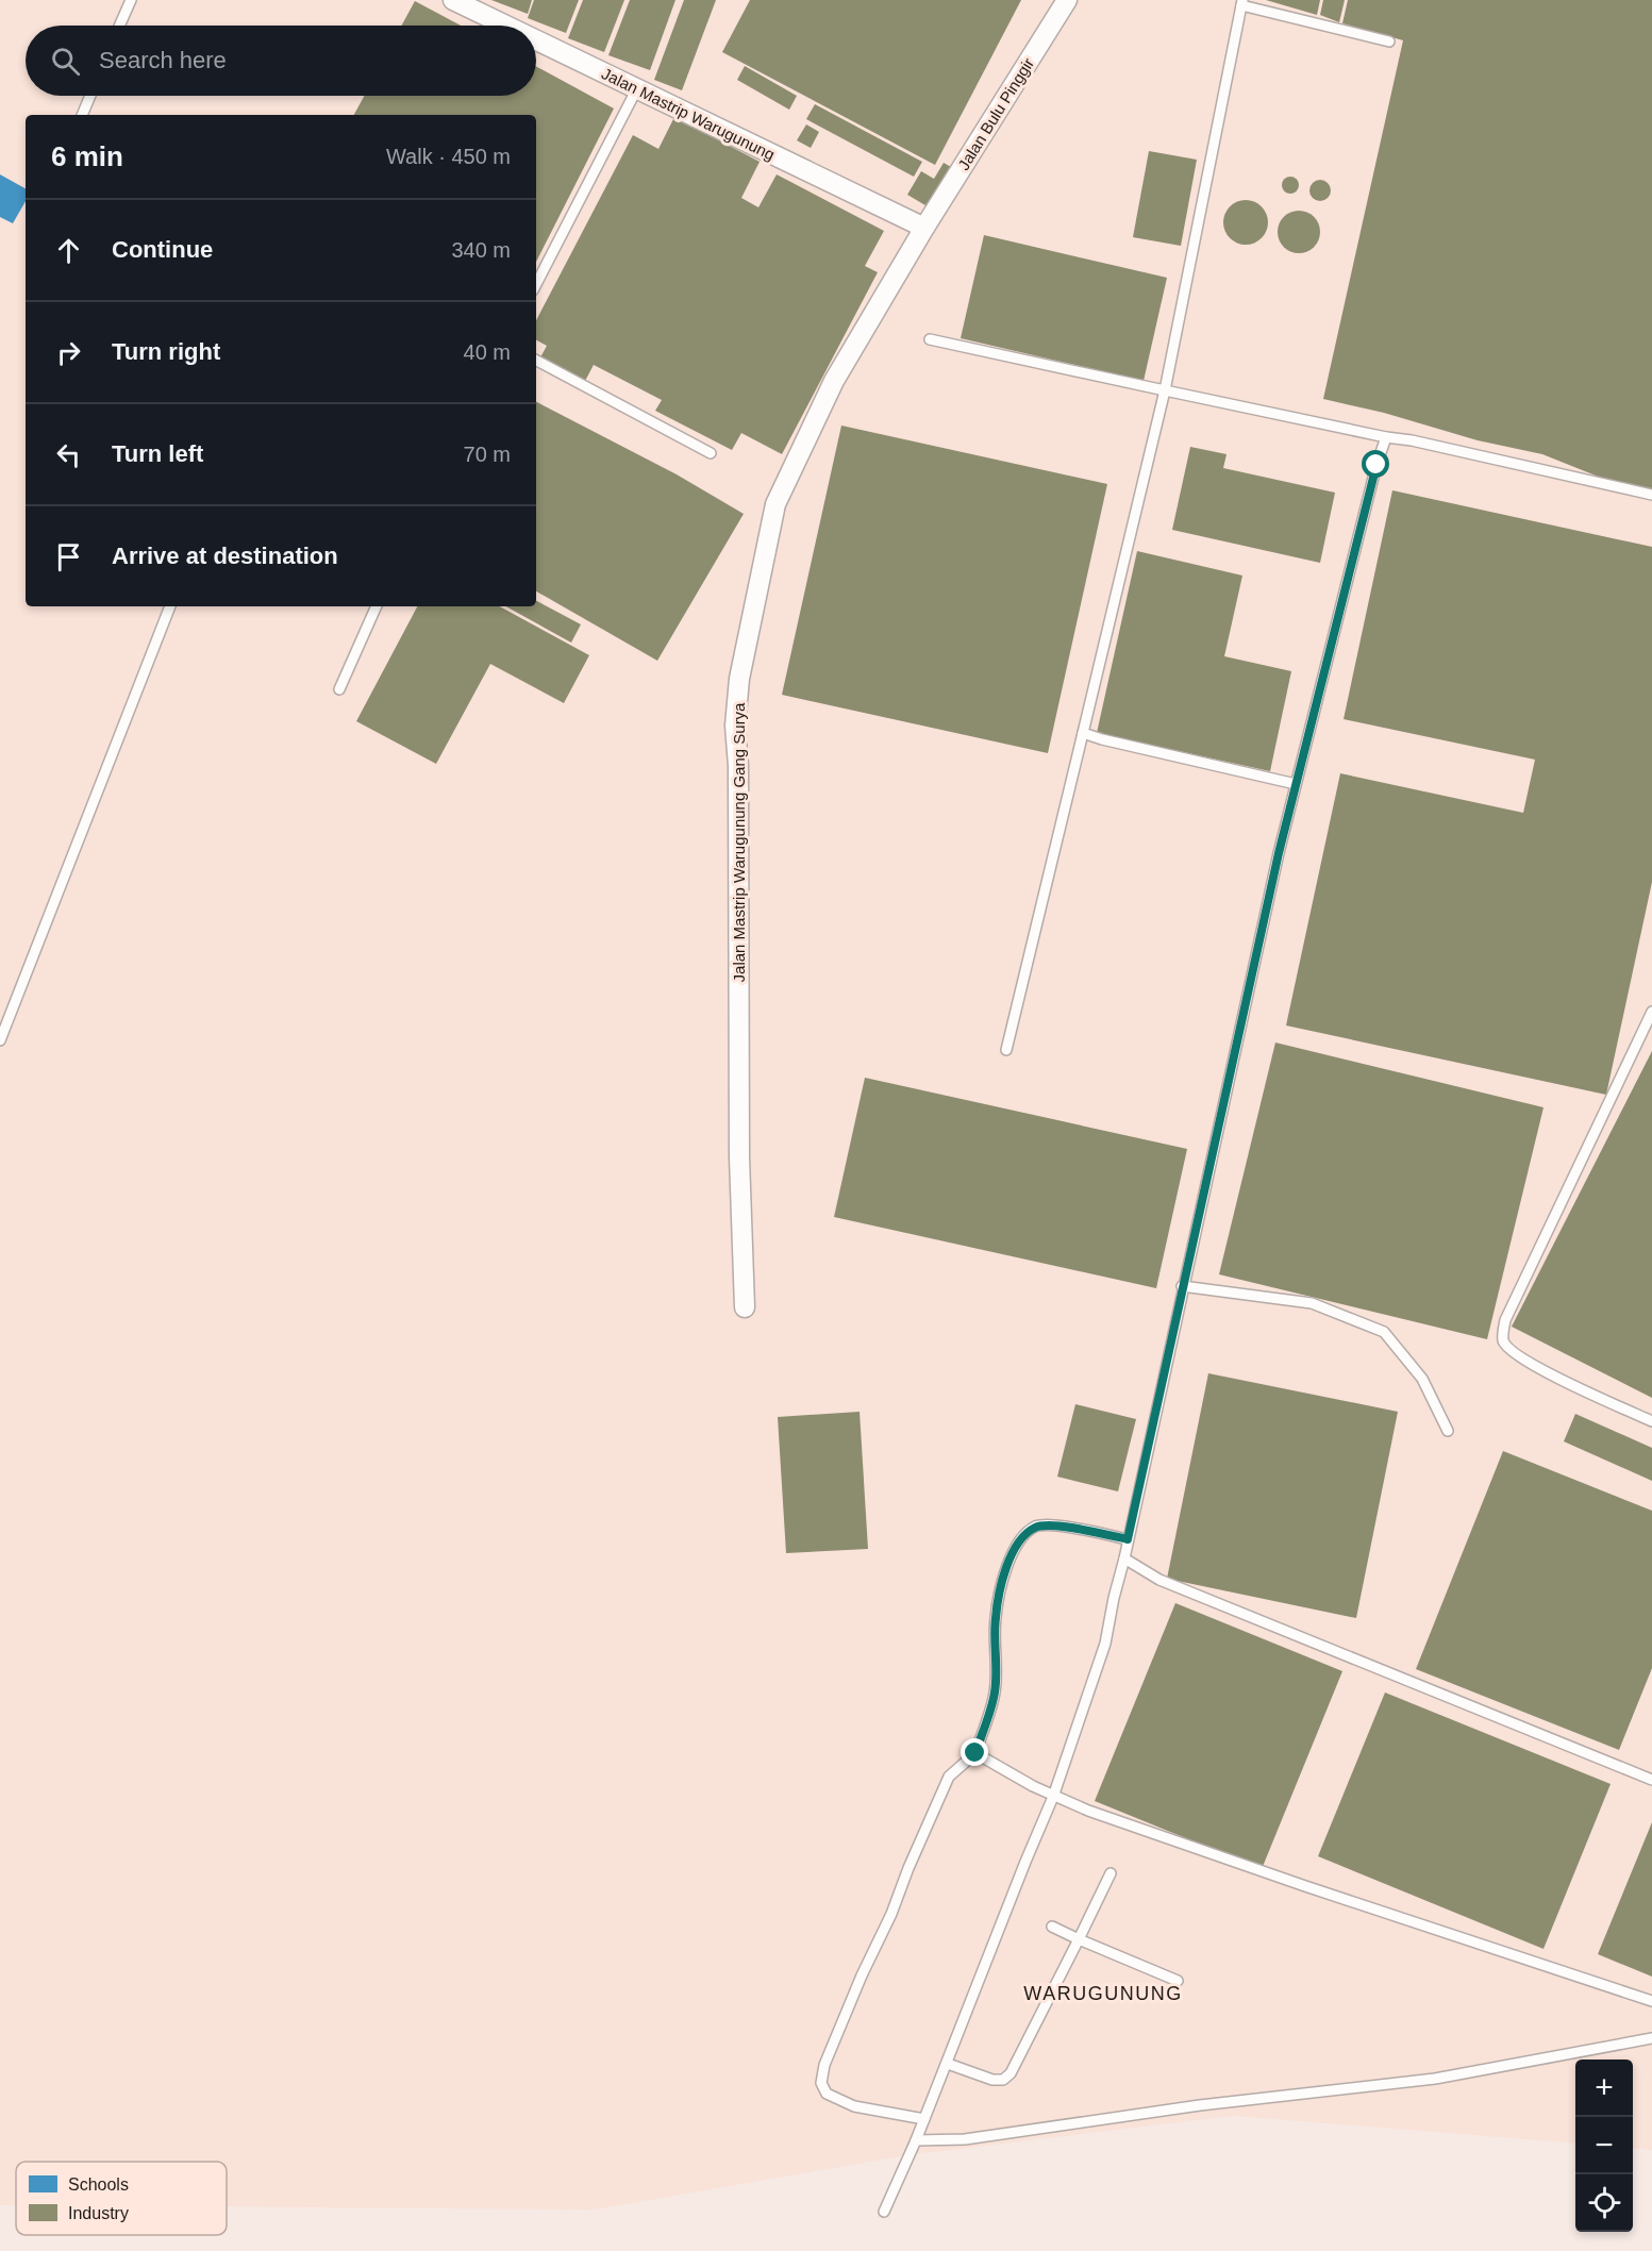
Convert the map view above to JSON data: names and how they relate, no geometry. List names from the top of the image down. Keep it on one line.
{"streets":{"street":["Jalan Mastrip Warugunung","Jalan Bulu Pinggir","Jalan Mastrip Warugunung Gang Surya"]},"crossings":[["Jalan Mastrip Warugunung","Jalan Bulu Pinggir"],["Jalan Mastrip Warugunung","Jalan Mastrip Warugunung Gang Surya"],["Jalan Bulu Pinggir","Jalan Mastrip Warugunung Gang Surya"]],"districts":["WARUGUNUNG"],"legend":["Schools","Industry"],"page":{"search":"Search here","heading":["6 min","Walk · 450 m"],"list":[["Continue","340 m"],["Turn right","40 m"],["Turn left","70 m"],"Arrive at destination"],"map_buttons":["+","−"]}}
